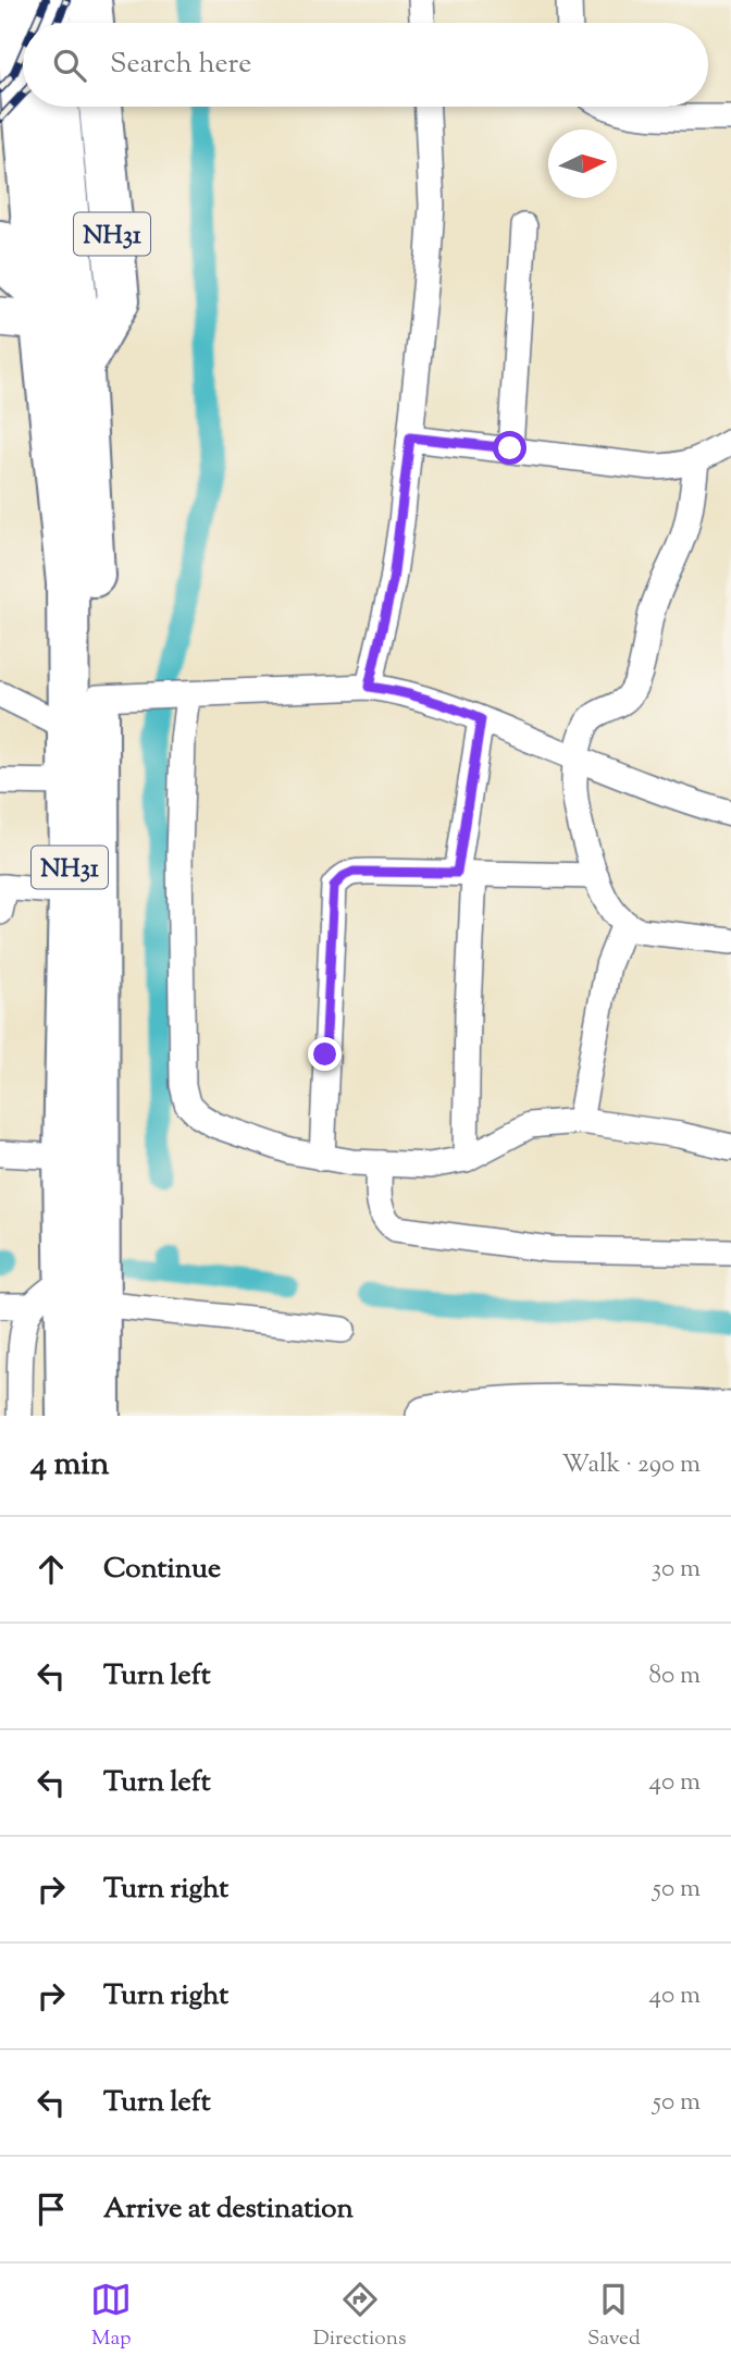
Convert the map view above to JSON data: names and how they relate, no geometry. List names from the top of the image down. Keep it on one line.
{"streets":{"highway":["NH31"]},"north":"right","page":{"search":"Search here","heading":["4 min","Walk · 290 m"],"list":[["Continue","30 m"],["Turn left","80 m"],["Turn left","40 m"],["Turn right","50 m"],["Turn right","40 m"],["Turn left","50 m"],"Arrive at destination"],"nav":["Map","Directions","Saved"]}}
